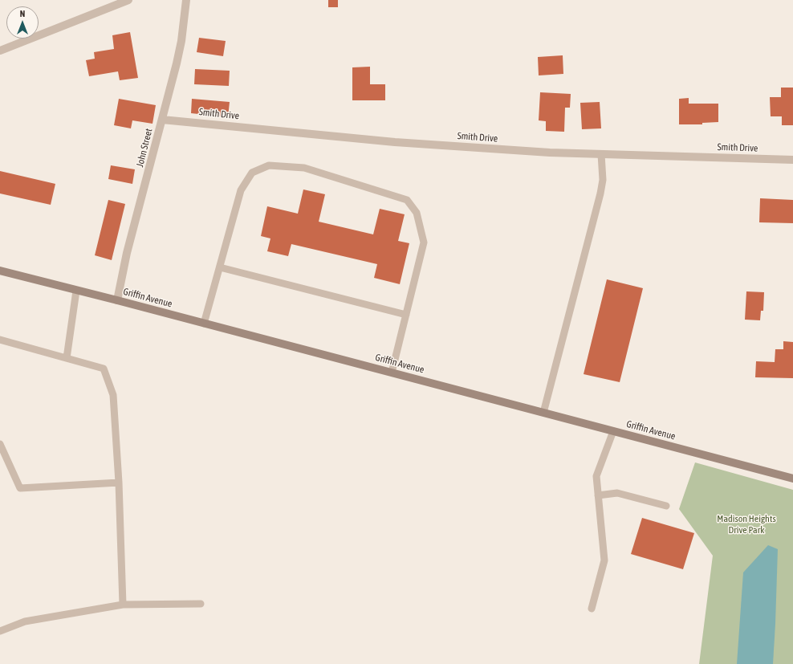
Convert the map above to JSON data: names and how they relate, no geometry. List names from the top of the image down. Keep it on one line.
{"streets":{"main road":["Griffin Avenue"],"street":["Smith Drive","John Street"]},"crossings":[["Smith Drive","John Street"],["John Street","Griffin Avenue"]],"parks":["Madison Heights Drive Park"],"north":"top"}
